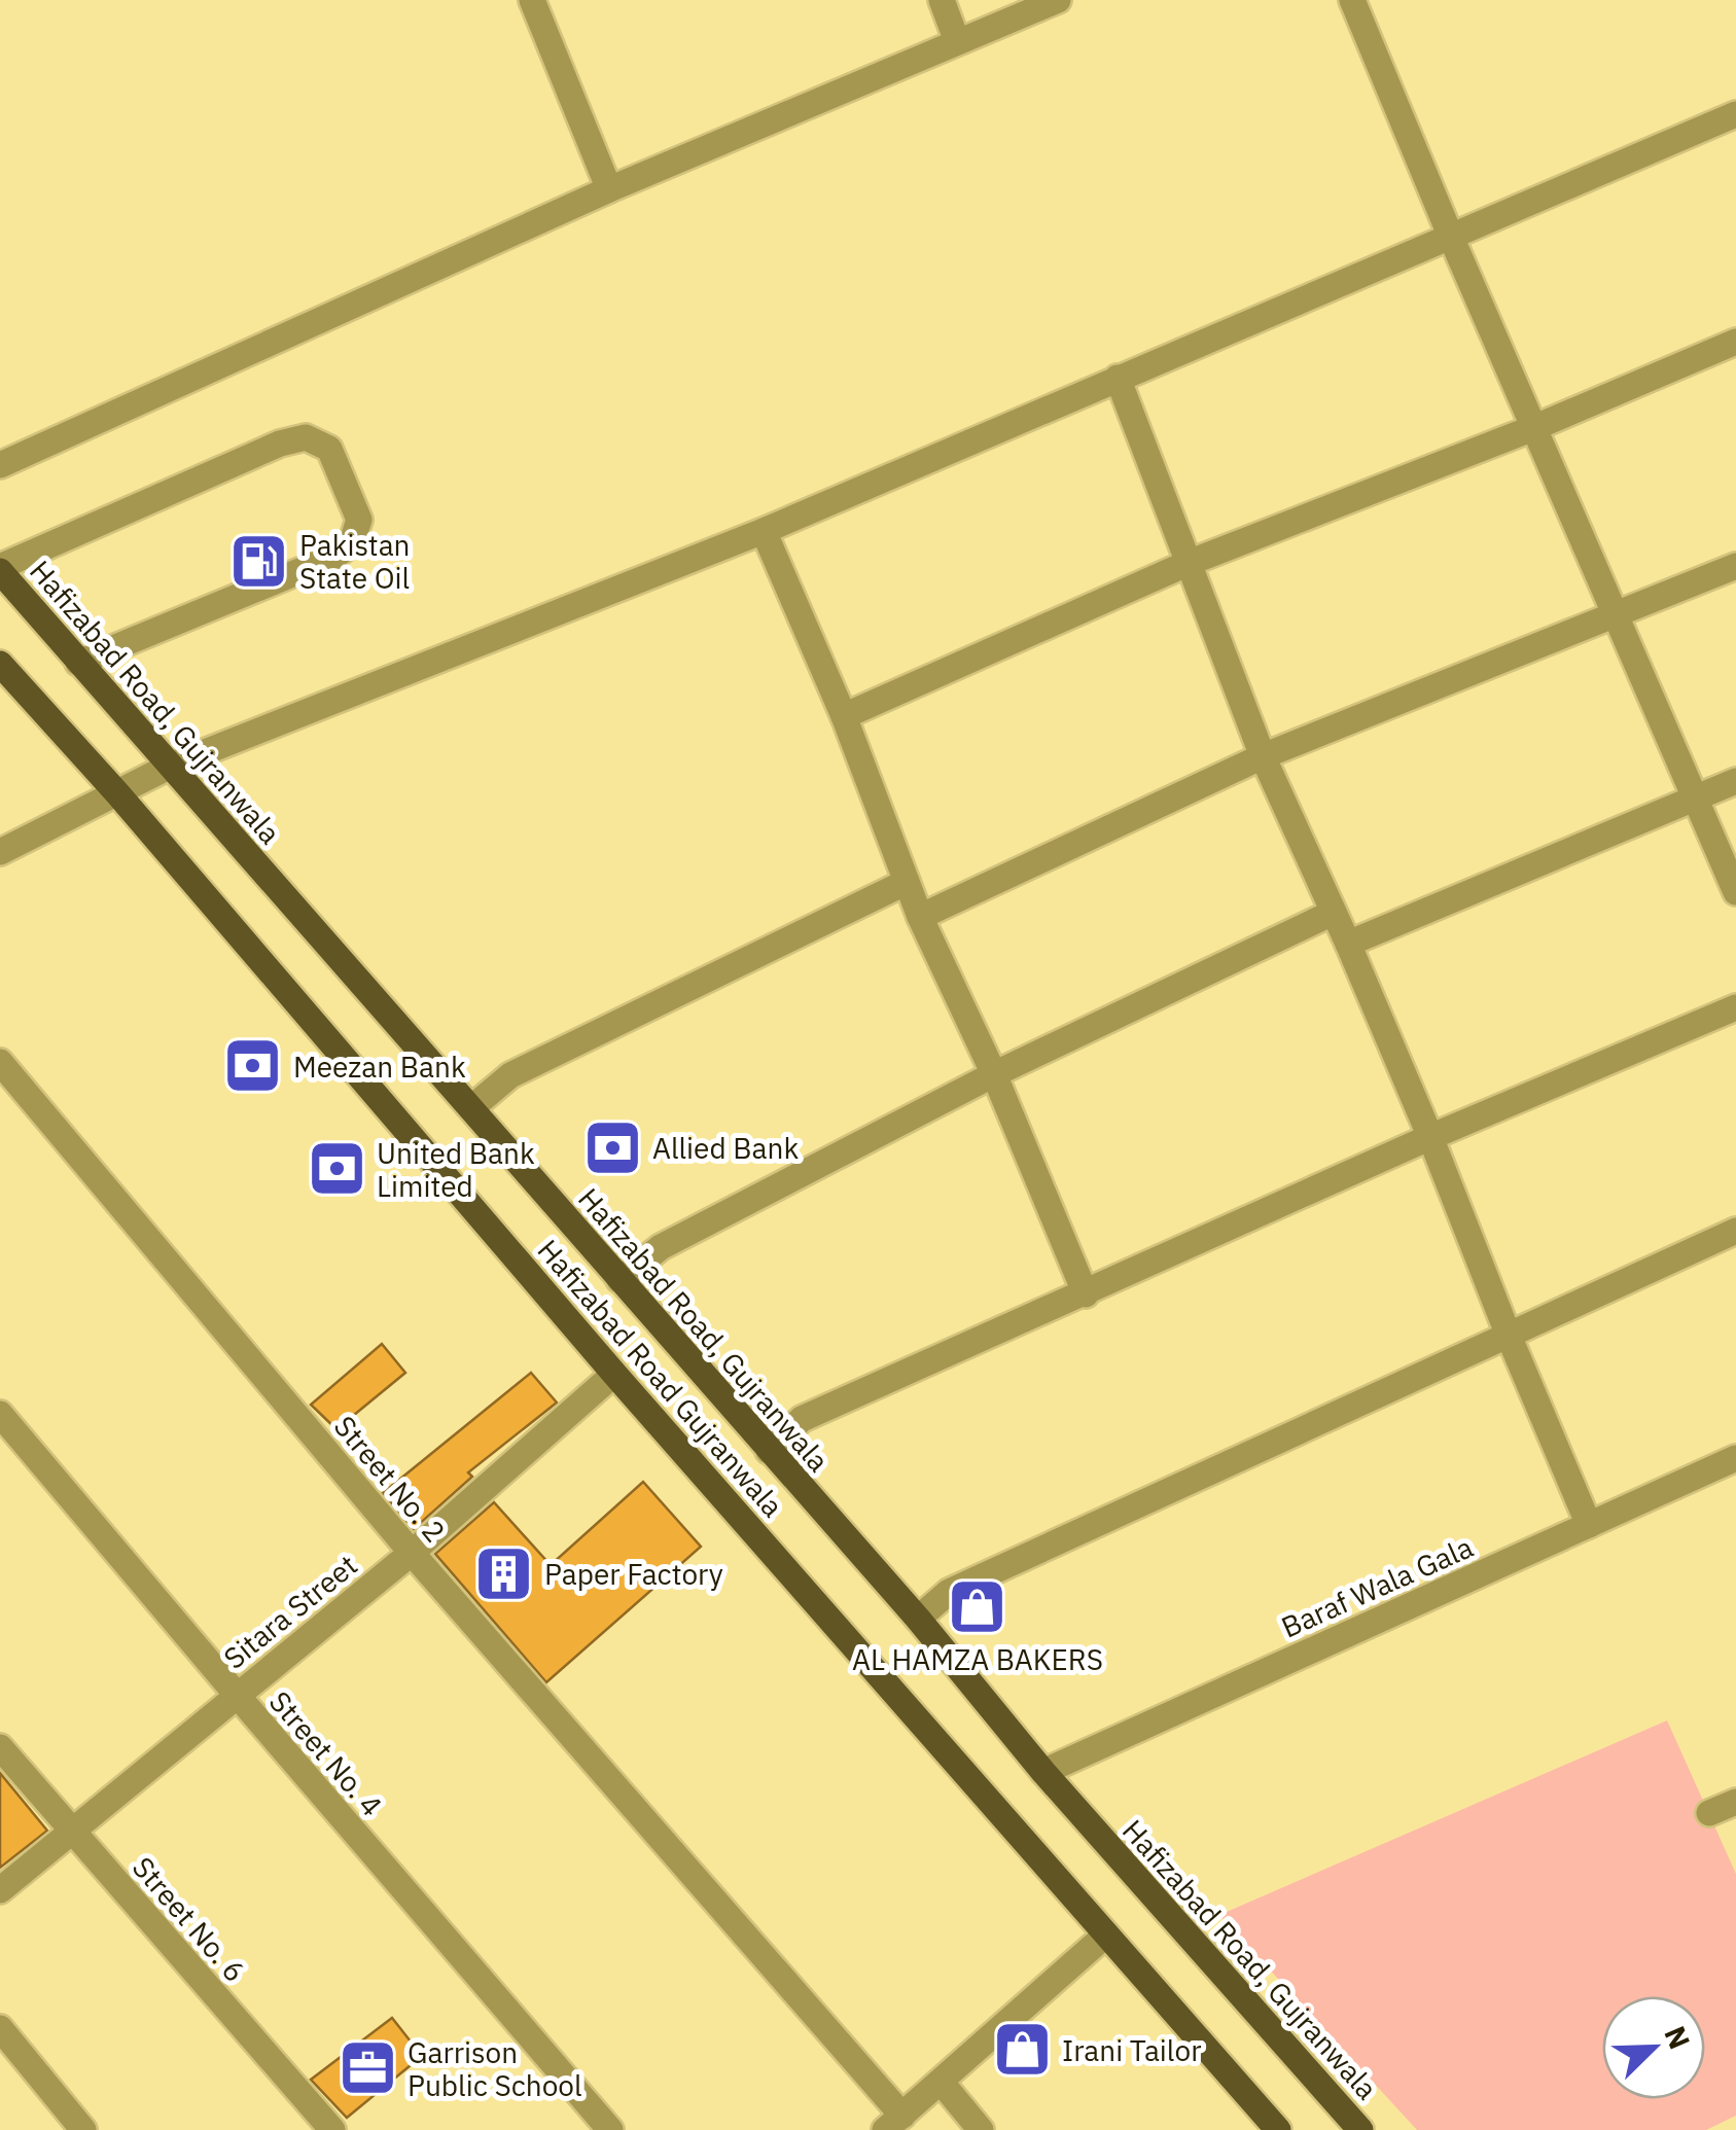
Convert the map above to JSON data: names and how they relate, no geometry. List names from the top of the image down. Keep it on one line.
{"streets":{"main road":["Hafizabad Road, Gujranwala","Hafizabad Road Gujranwala"],"street":["Street No. 2","Baraf Wala Gala","Sitara Street","Street No. 4","Street No. 6"]},"crossings":[["Hafizabad Road, Gujranwala","Baraf Wala Gala"],["Hafizabad Road Gujranwala","Sitara Street"],["Street No. 2","Sitara Street"],["Sitara Street","Street No. 4"],["Sitara Street","Street No. 6"]],"places":{"fuel station":["Pakistan State Oil"],"bank":["Meezan Bank","Allied Bank","United Bank Limited"],"building":["Paper Factory"],"shop":["AL HAMZA BAKERS","Irani Tailor"],"office":["Garrison Public School"]},"north":"top right"}
